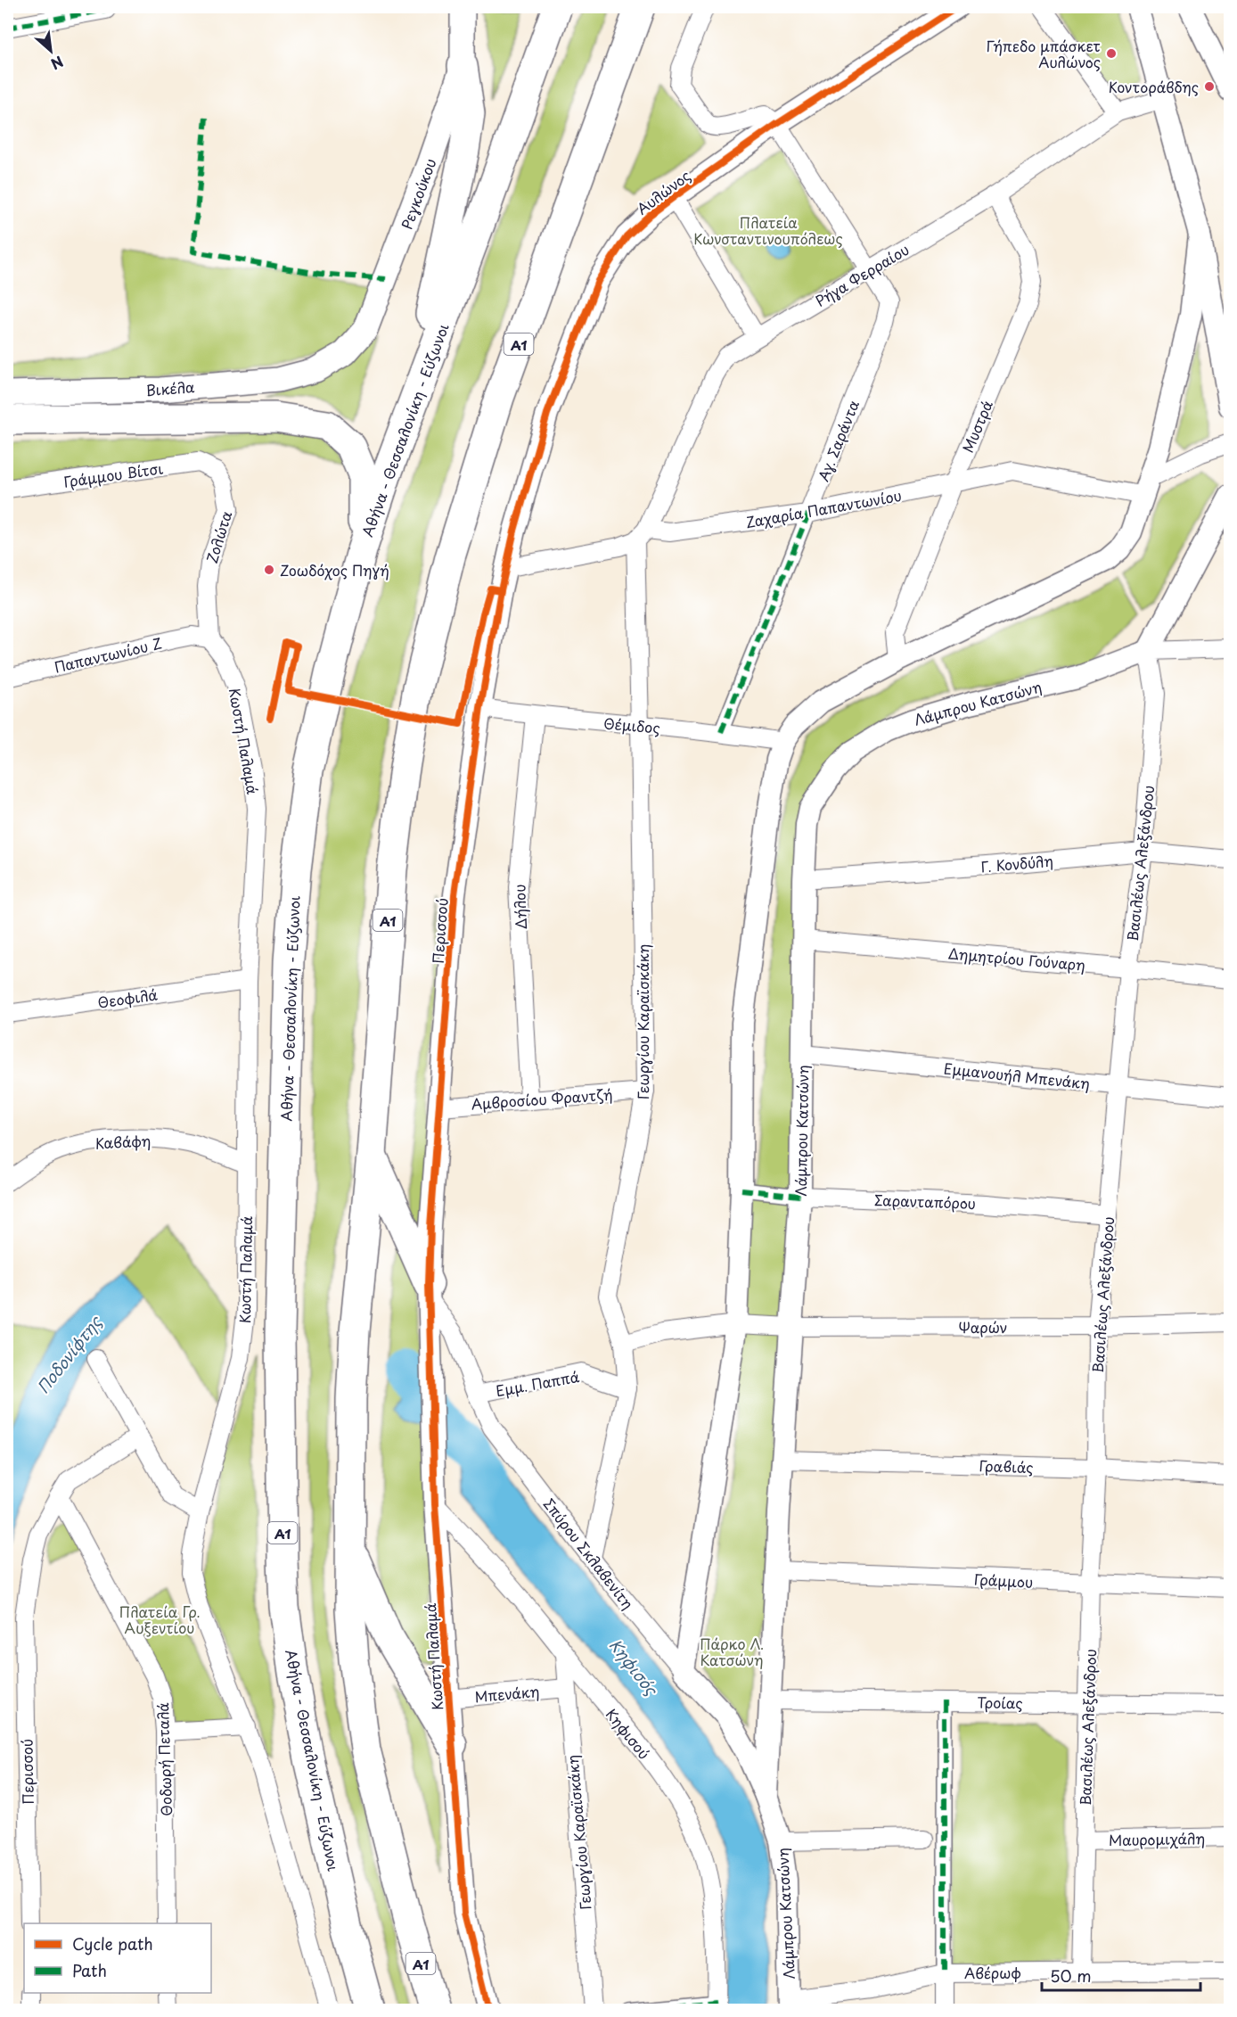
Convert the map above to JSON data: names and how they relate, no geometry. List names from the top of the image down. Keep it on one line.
{"streets":{"highway":["Α1","Αθήνα - Θεσσαλονίκη - Εύζωνοι"],"main road":["Ρεγκούκου","Βικέλα"],"street":["Αυλώνος","Ρήγα Φερραίου","Μυστρά","Αγ. Σαράντα","Γράμμου Βίτσι","Ζαχαρία Παπαντωνίου","Ζολώτα","Παπαντωνίου Ζ","Λάμπρου Κατσώνη","Θέμιδος","Κωστή Παλαμά","Γ. Κονδύλη","Βασιλέως Αλεξάνδρου","Δήλου","Περισσού","Δημητρίου Γούναρη","Θεοφιλά","Γεωργίου Καραϊσκάκη","Εμμανουήλ Μπενάκη","Αμβροσίου Φραντζή","Καβάφη","Σαρανταπόρου","Ψαρών","Εμμ. Παππά","Γραβιάς","Σπύρου Σκλαβενίτη","Γράμμου","Μπενάκη","Τροίας","Κηφισού","Θοδωρή Πεταλά","Μαυρομιχάλη","Αβέρωφ"]},"crossings":[["Αυλώνος","Αγ. Σαράντα"],["Αυλώνος","Ζαχαρία Παπαντωνίου"],["Αυλώνος","Περισσού"],["Ρεγκούκου","Βικέλα"],["Ρήγα Φερραίου","Μυστρά"],["Ρήγα Φερραίου","Αγ. Σαράντα"],["Ρήγα Φερραίου","Ζαχαρία Παπαντωνίου"],["Ρήγα Φερραίου","Γεωργίου Καραϊσκάκη"],["Μυστρά","Ζαχαρία Παπαντωνίου"],["Αγ. Σαράντα","Ζαχαρία Παπαντωνίου"],["Αγ. Σαράντα","Θέμιδος"],["Γράμμου Βίτσι","Ζολώτα"],["Ζαχαρία Παπαντωνίου","Περισσού"],["Ζαχαρία Παπαντωνίου","Γεωργίου Καραϊσκάκη"],["Ζολώτα","Παπαντωνίου Ζ"],["Ζολώτα","Κωστή Παλαμά"],["Παπαντωνίου Ζ","Κωστή Παλαμά"],["Λάμπρου Κατσώνη","Γ. Κονδύλη"],["Λάμπρου Κατσώνη","Βασιλέως Αλεξάνδρου"],["Λάμπρου Κατσώνη","Δημητρίου Γούναρη"],["Λάμπρου Κατσώνη","Εμμανουήλ Μπενάκη"],["Λάμπρου Κατσώνη","Σαρανταπόρου"],["Λάμπρου Κατσώνη","Ψαρών"],["Λάμπρου Κατσώνη","Γραβιάς"],["Λάμπρου Κατσώνη","Σπύρου Σκλαβενίτη"],["Λάμπρου Κατσώνη","Γράμμου"],["Λάμπρου Κατσώνη","Τροίας"],["Λάμπρου Κατσώνη","Αβέρωφ"],["Θέμιδος","Δήλου"],["Θέμιδος","Περισσού"],["Θέμιδος","Γεωργίου Καραϊσκάκη"],["Κωστή Παλαμά","Περισσού"],["Κωστή Παλαμά","Θεοφιλά"],["Κωστή Παλαμά","Καβάφη"],["Κωστή Παλαμά","Σπύρου Σκλαβενίτη"],["Κωστή Παλαμά","Μπενάκη"],["Κωστή Παλαμά","Κηφισού"],["Γ. Κονδύλη","Βασιλέως Αλεξάνδρου"],["Βασιλέως Αλεξάνδρου","Δημητρίου Γούναρη"],["Βασιλέως Αλεξάνδρου","Εμμανουήλ Μπενάκη"],["Βασιλέως Αλεξάνδρου","Σαρανταπόρου"],["Βασιλέως Αλεξάνδρου","Ψαρών"],["Βασιλέως Αλεξάνδρου","Γραβιάς"],["Βασιλέως Αλεξάνδρου","Γράμμου"],["Βασιλέως Αλεξάνδρου","Τροίας"],["Βασιλέως Αλεξάνδρου","Μαυρομιχάλη"],["Βασιλέως Αλεξάνδρου","Αβέρωφ"],["Δήλου","Αμβροσίου Φραντζή"],["Περισσού","Αμβροσίου Φραντζή"],["Περισσού","Σπύρου Σκλαβενίτη"],["Περισσού","Θοδωρή Πεταλά"],["Γεωργίου Καραϊσκάκη","Αμβροσίου Φραντζή"],["Γεωργίου Καραϊσκάκη","Εμμ. Παππά"],["Γεωργίου Καραϊσκάκη","Σπύρου Σκλαβενίτη"],["Γεωργίου Καραϊσκάκη","Μπενάκη"],["Γεωργίου Καραϊσκάκη","Κηφισού"],["Εμμ. Παππά","Σπύρου Σκλαβενίτη"]],"water":["Ποδονίφτης","Κηφισός"],"parks":["Πλατεία Κωνσταντινουπόλεως","Πλατεία Γρ. Αυξεντίου","Πάρκο Λ. Κατσώνη"],"places":["Γήπεδο μπάσκετ Αυλώνος","Κοντοράβδης","Ζοωδόχος Πηγή"],"legend":["Cycle path","Path"],"scale_bar":"50 m","north":"bottom right"}
